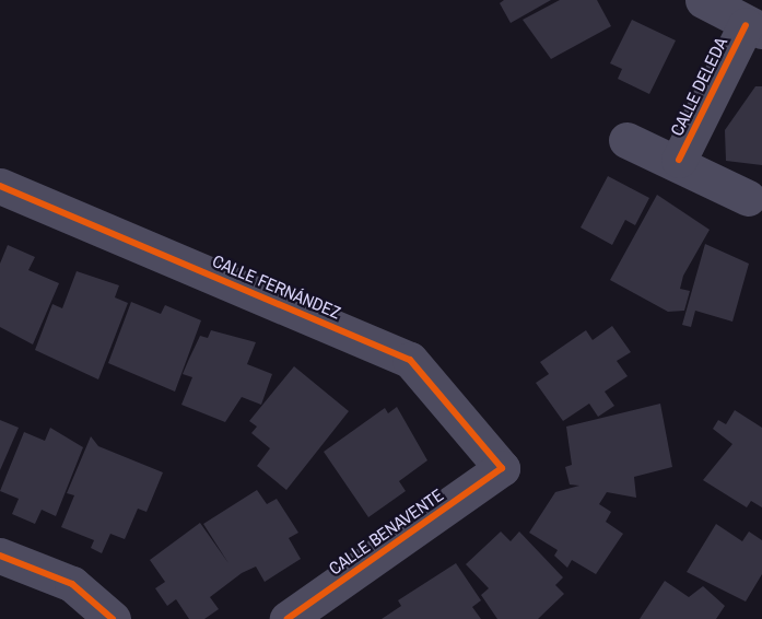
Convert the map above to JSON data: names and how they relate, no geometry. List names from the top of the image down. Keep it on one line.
{"streets":{"street":["CALLE DELEDA","CALLE FERNÁNDEZ","CALLE BENAVENTE"]},"crossings":[["CALLE FERNÁNDEZ","CALLE BENAVENTE"]]}
